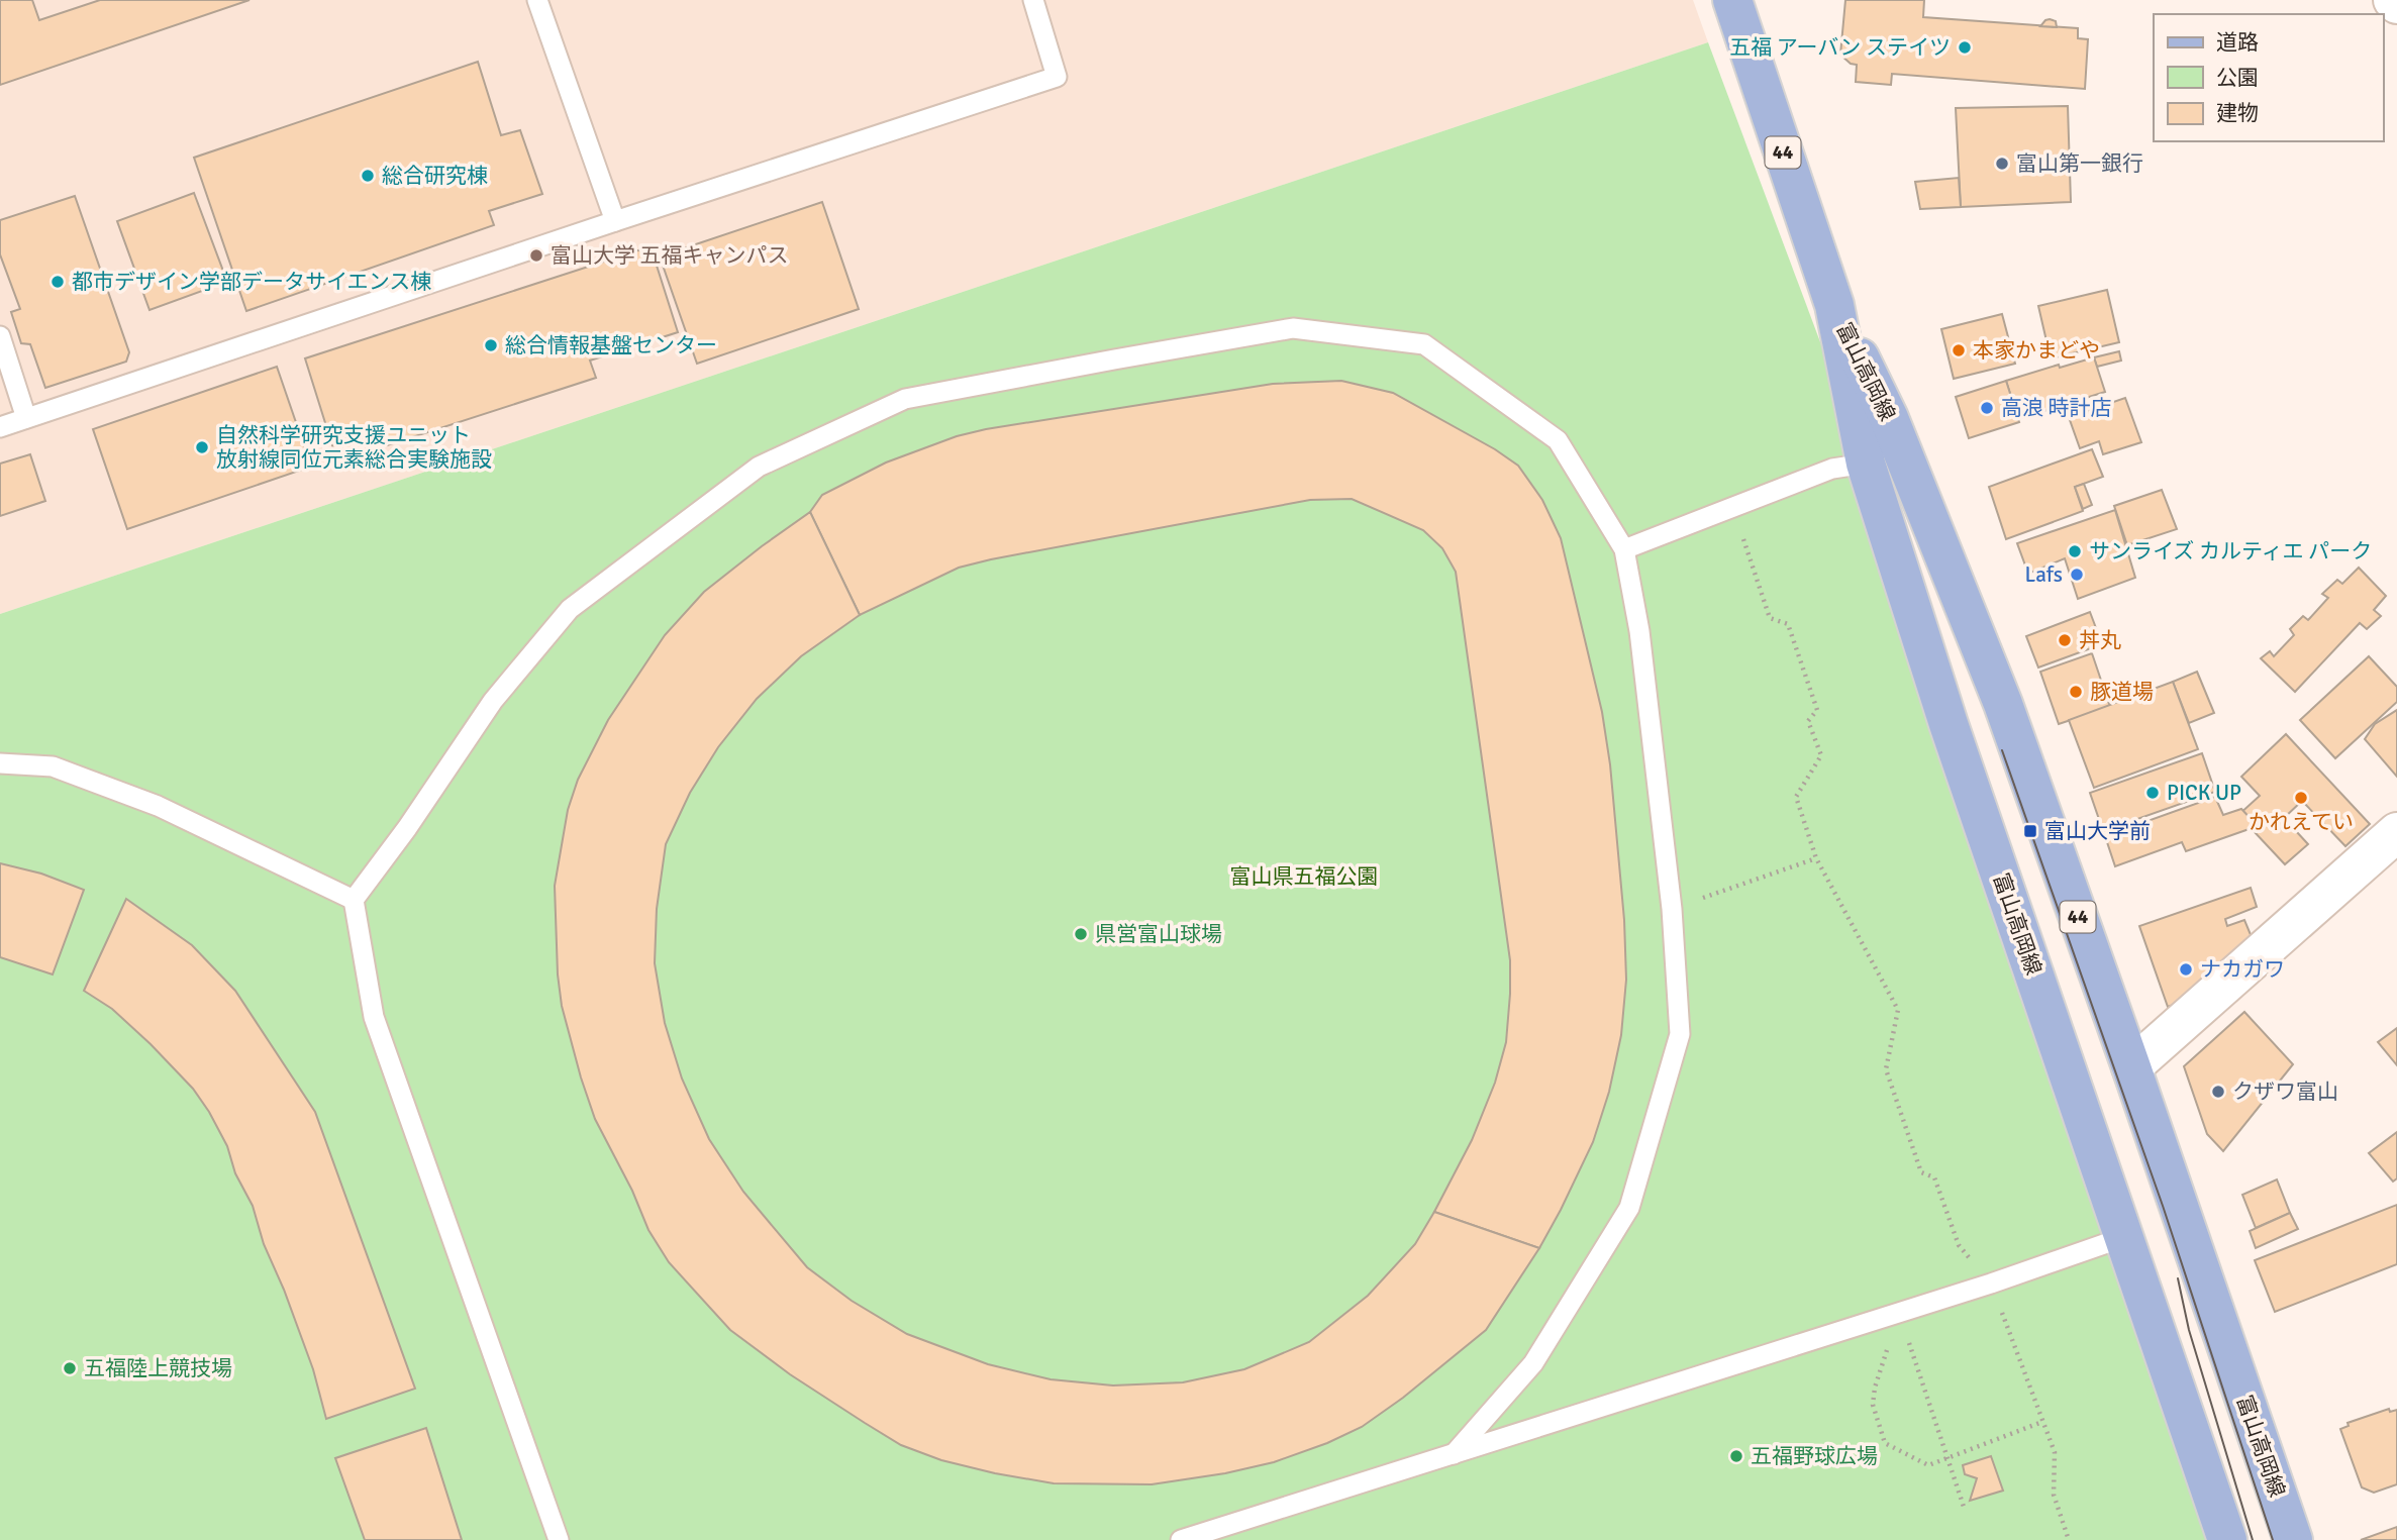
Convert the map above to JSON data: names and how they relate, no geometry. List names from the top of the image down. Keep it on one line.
{"streets":{"main road":["44","富山高岡線"]},"crossings":[["44","富山高岡線"]],"parks":["富山県五福公園"],"places":{"other":["五福 アーバン ステイツ","富山第一銀行","総合研究棟","富山大学 五福キャンパス","都市デザイン学部データサイエンス棟","総合情報基盤センター","本家かまどや","高浪 時計店","自然科学研究支援ユニット 放射線同位元素総合実験施設","サンライズ カルティエ パーク","Lafs","丼丸","豚道場","PICK UP","かれえてい","県営富山球場","ナカガワ","クザワ富山","五福陸上競技場","五福野球広場"],"transit":["富山大学前"]},"legend":["道路","公園","建物"]}
